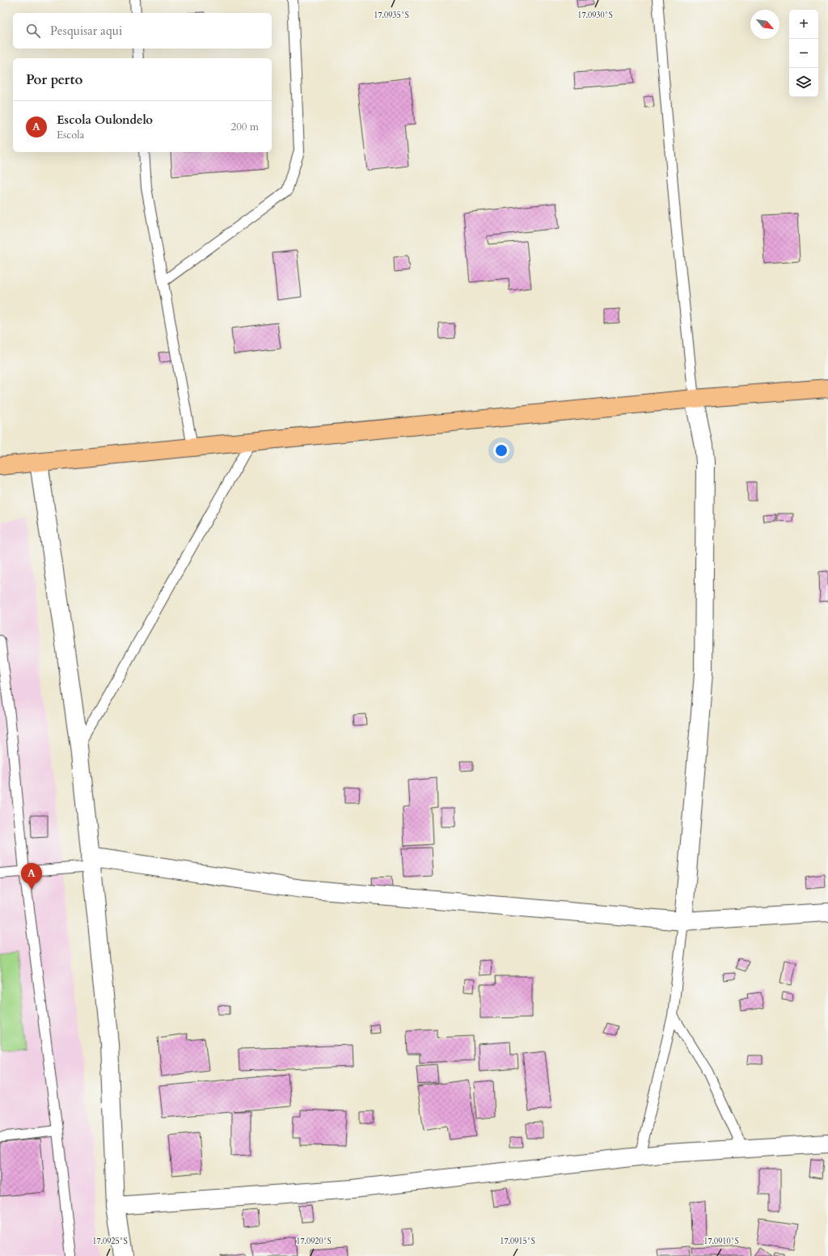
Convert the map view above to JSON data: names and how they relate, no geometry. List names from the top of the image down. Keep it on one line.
{"north":"bottom right","page":{"map_buttons":["+","−"],"search":"Pesquisar aqui","heading":"Por perto","list":[{"mark":"A","name":"Escola Oulondelo","note":"Escola","value":"200 m"}],"pins":"A"},"coordinates":["17.0935°S","17.0930°S","17.0925°S","17.0920°S","17.0915°S","17.0910°S"]}
